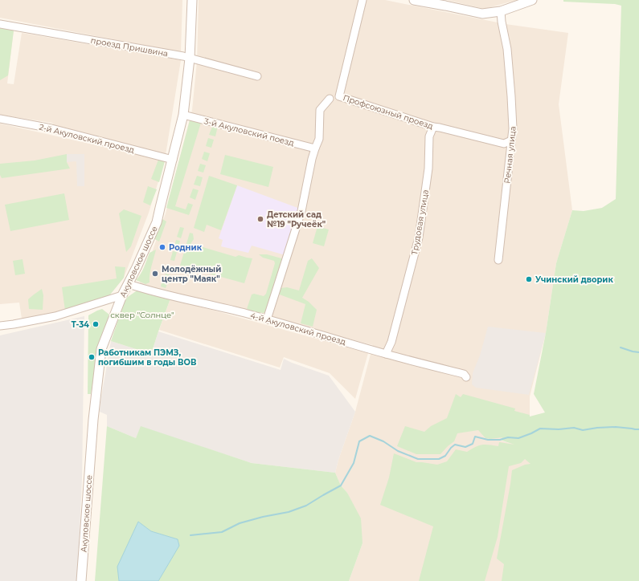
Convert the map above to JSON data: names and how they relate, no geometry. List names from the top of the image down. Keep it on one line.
{"streets":{"street":["проезд Пришвина","Профсоюзный проезд","3-й Акуловский поезд","2-й Акуловский проезд","Речная улица","Трудовая улица","Акуловское шоссе","4-й Акуловский проезд"]},"crossings":[["проезд Пришвина","Акуловское шоссе"],["Профсоюзный проезд","Речная улица"],["Профсоюзный проезд","Трудовая улица"],["3-й Акуловский поезд","Акуловское шоссе"],["2-й Акуловский проезд","Акуловское шоссе"],["Трудовая улица","4-й Акуловский проезд"],["Акуловское шоссе","4-й Акуловский проезд"]],"parks":["сквер \"Солнце\""],"places":["Детский сад №19 \"Ручеёк\"","Родник","Молодёжный центр \"Маяк\"","Учинский дворик","Т-34","Работникам ПЭМЗ, погибшим в годы ВОВ"]}
